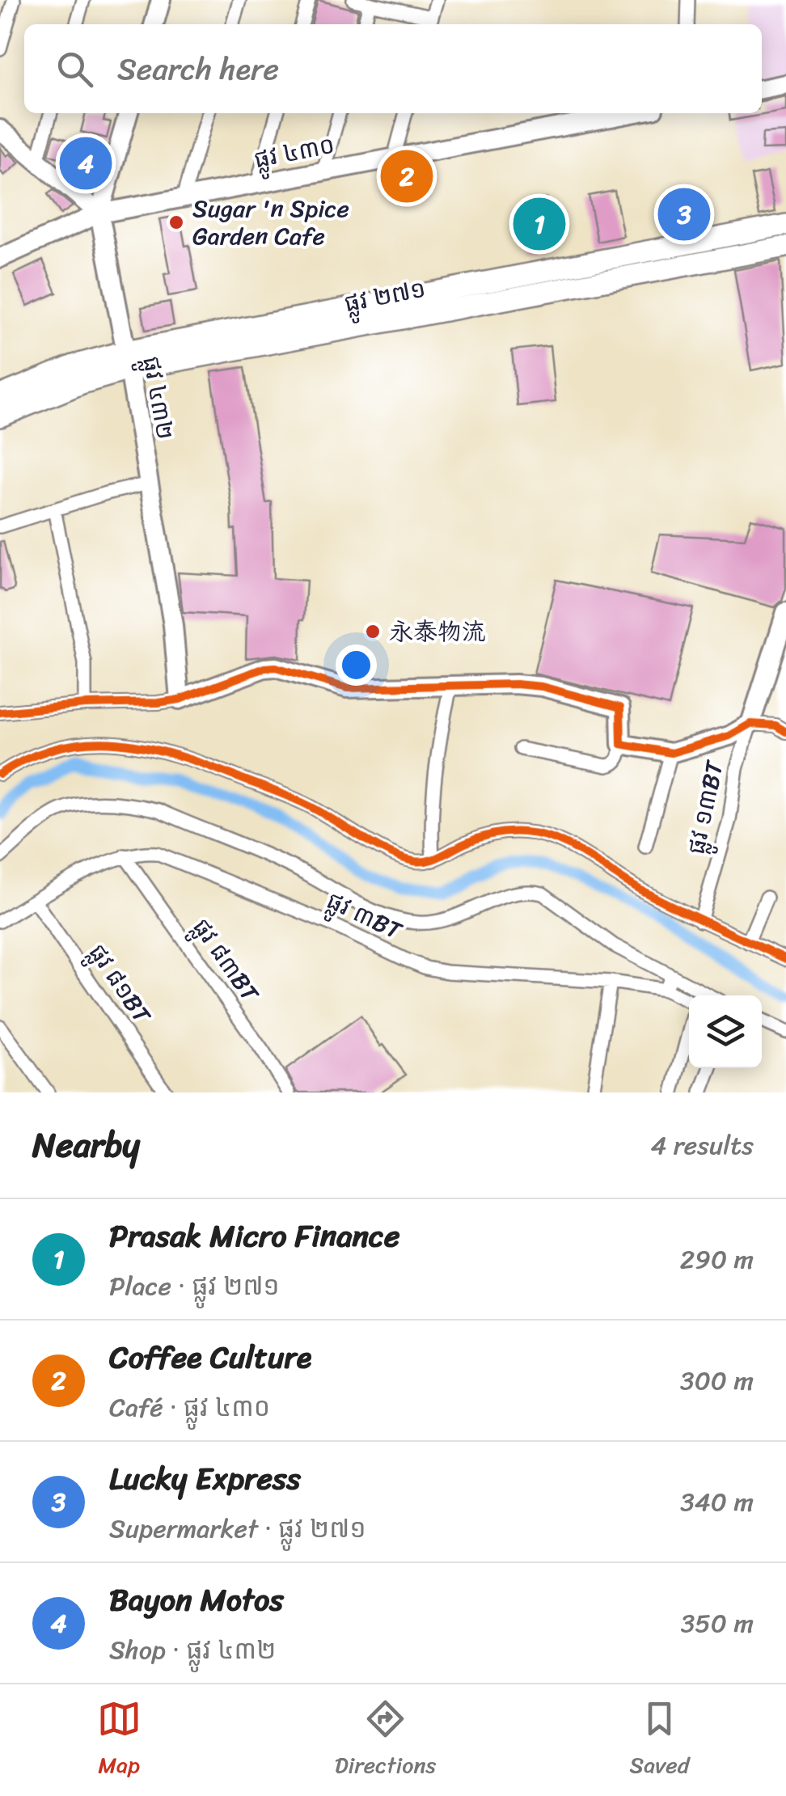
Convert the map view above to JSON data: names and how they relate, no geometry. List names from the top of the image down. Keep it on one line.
{"streets":{"main road":["ផ្លូវ ២៧១"],"street":["ផ្លូវ ៤៣០","ផ្លូវ ៤៣២","ផ្លូវ ១៣BT","ផ្លូវ ៣BT","ផ្លូវ ៨៣BT","ផ្លូវ ៨១BT"]},"crossings":[["ផ្លូវ ៤៣០","ផ្លូវ ៤៣២"],["ផ្លូវ ២៧១","ផ្លូវ ៤៣២"],["ផ្លូវ ៣BT","ផ្លូវ ៨៣BT"],["ផ្លូវ ៣BT","ផ្លូវ ៨១BT"]],"places":["Sugar 'n Spice Garden Cafe","永泰物流"],"page":{"search":"Search here","pins":["4","2","3","1"],"heading":["Nearby","4 results"],"list":[{"mark":"1","name":"Prasak Micro Finance","note":"Place · ផ្លូវ ២៧១","value":"290 m"},{"mark":"2","name":"Coffee Culture","note":"Café · ផ្លូវ ៤៣០","value":"300 m"},{"mark":"3","name":"Lucky Express","note":"Supermarket · ផ្លូវ ២៧១","value":"340 m"},{"mark":"4","name":"Bayon Motos","note":"Shop · ផ្លូវ ៤៣២","value":"350 m"}],"nav":["Map","Directions","Saved"]}}
